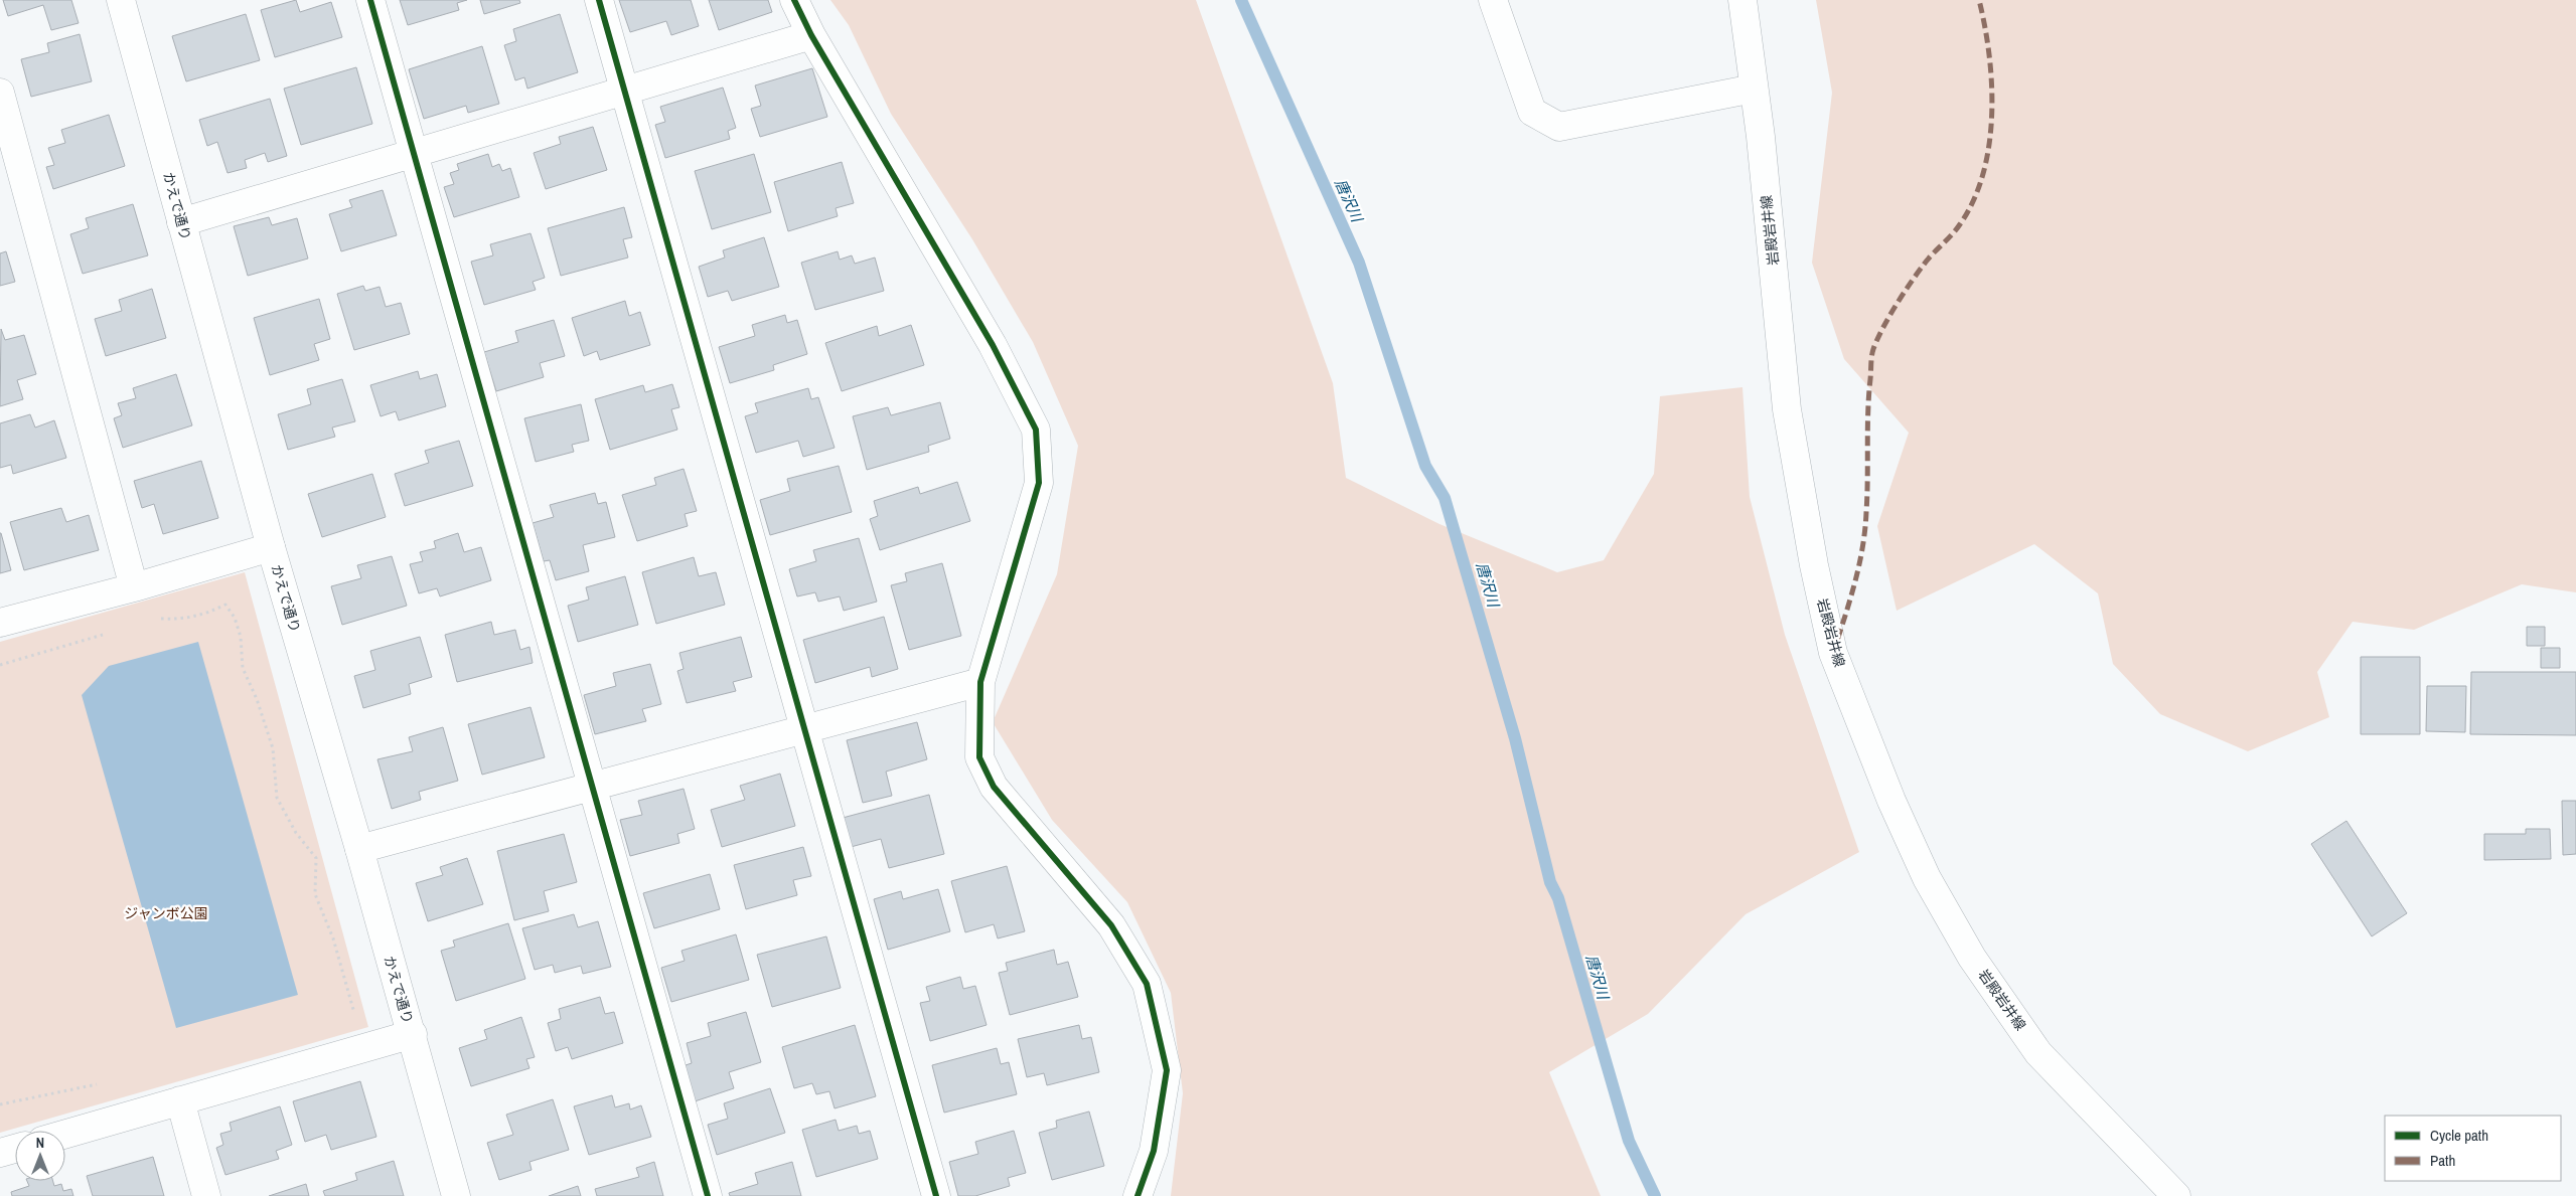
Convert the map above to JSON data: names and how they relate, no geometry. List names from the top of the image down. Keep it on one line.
{"streets":{"street":["かえで通り","岩殿岩井線"]},"water":["唐沢川"],"parks":["ジャンボ公園"],"legend":["Cycle path","Path"],"north":"top"}
